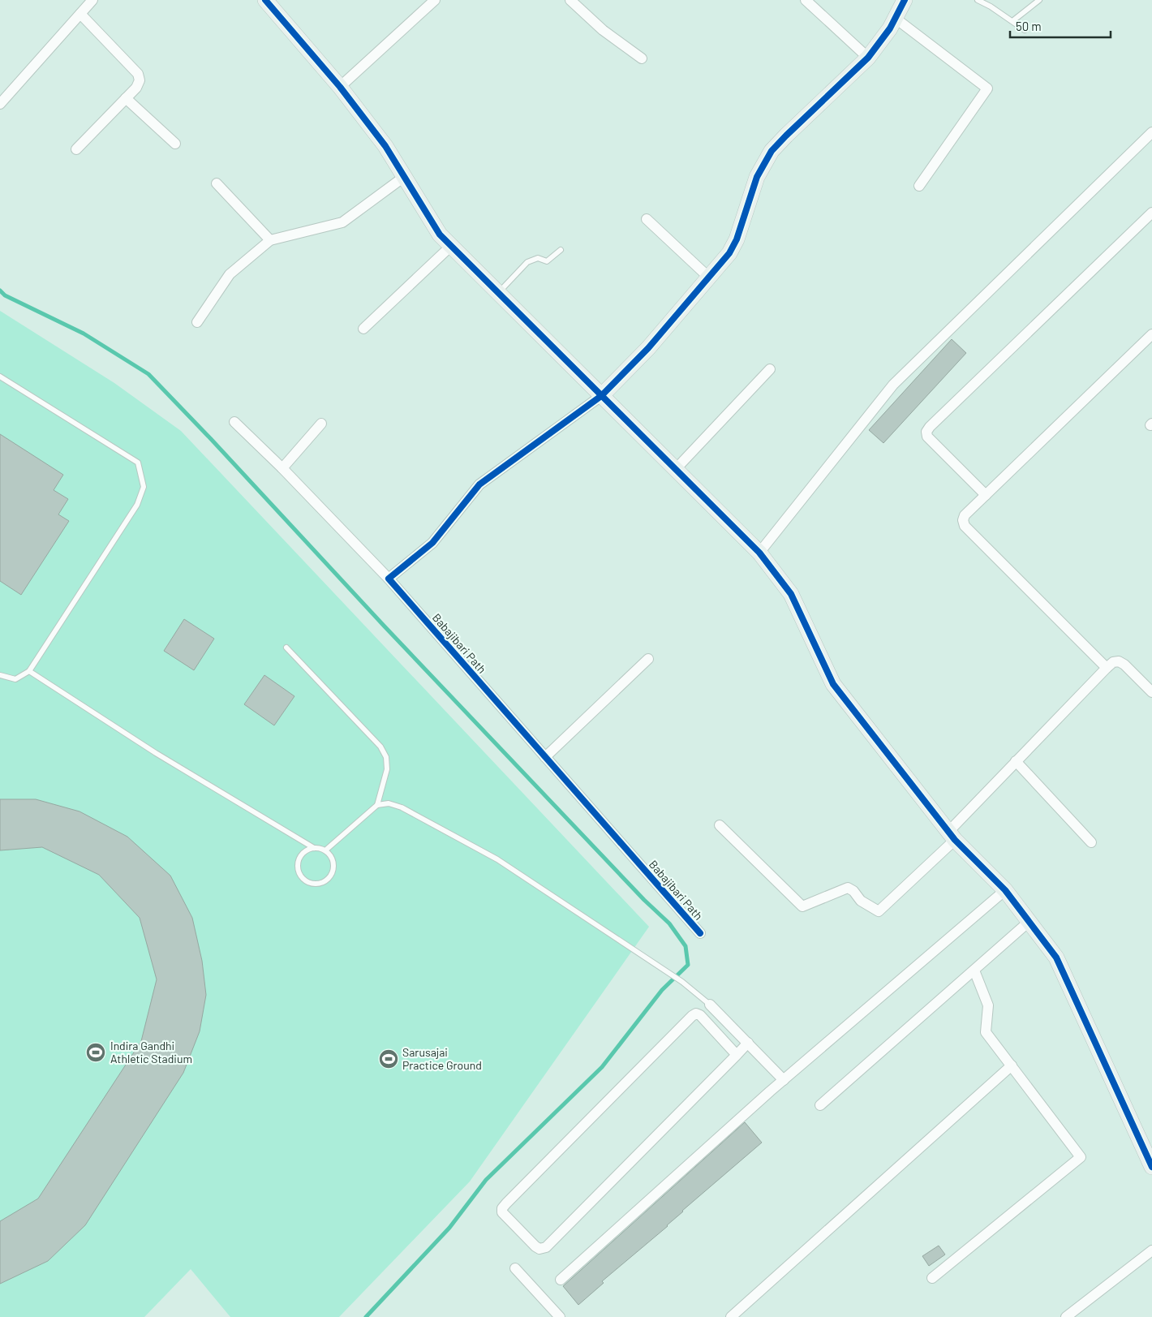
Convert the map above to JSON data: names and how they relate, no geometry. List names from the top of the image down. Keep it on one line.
{"streets":{"street":["Babajibari Path"]},"places":{"sports":["Indira Gandhi Athletic Stadium","Sarusajai Practice Ground"]},"scale_bar":"50 m"}
